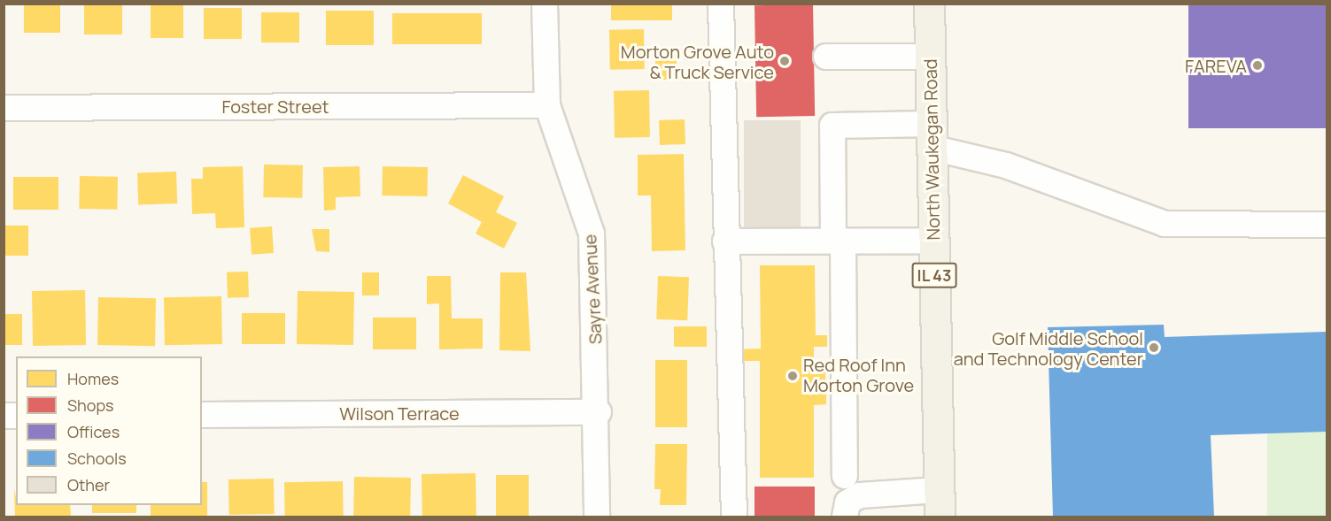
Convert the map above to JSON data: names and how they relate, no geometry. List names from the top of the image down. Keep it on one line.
{"streets":{"main road":["North Waukegan Road","IL 43"],"street":["Foster Street","Sayre Avenue","Wilson Terrace"]},"crossings":[["Foster Street","Sayre Avenue"],["Sayre Avenue","Wilson Terrace"]],"places":["Morton Grove Auto & Truck Service","FAREVA","Golf Middle School and Technology Center","Red Roof Inn Morton Grove"],"legend":["Homes","Shops","Offices","Schools","Other"]}
